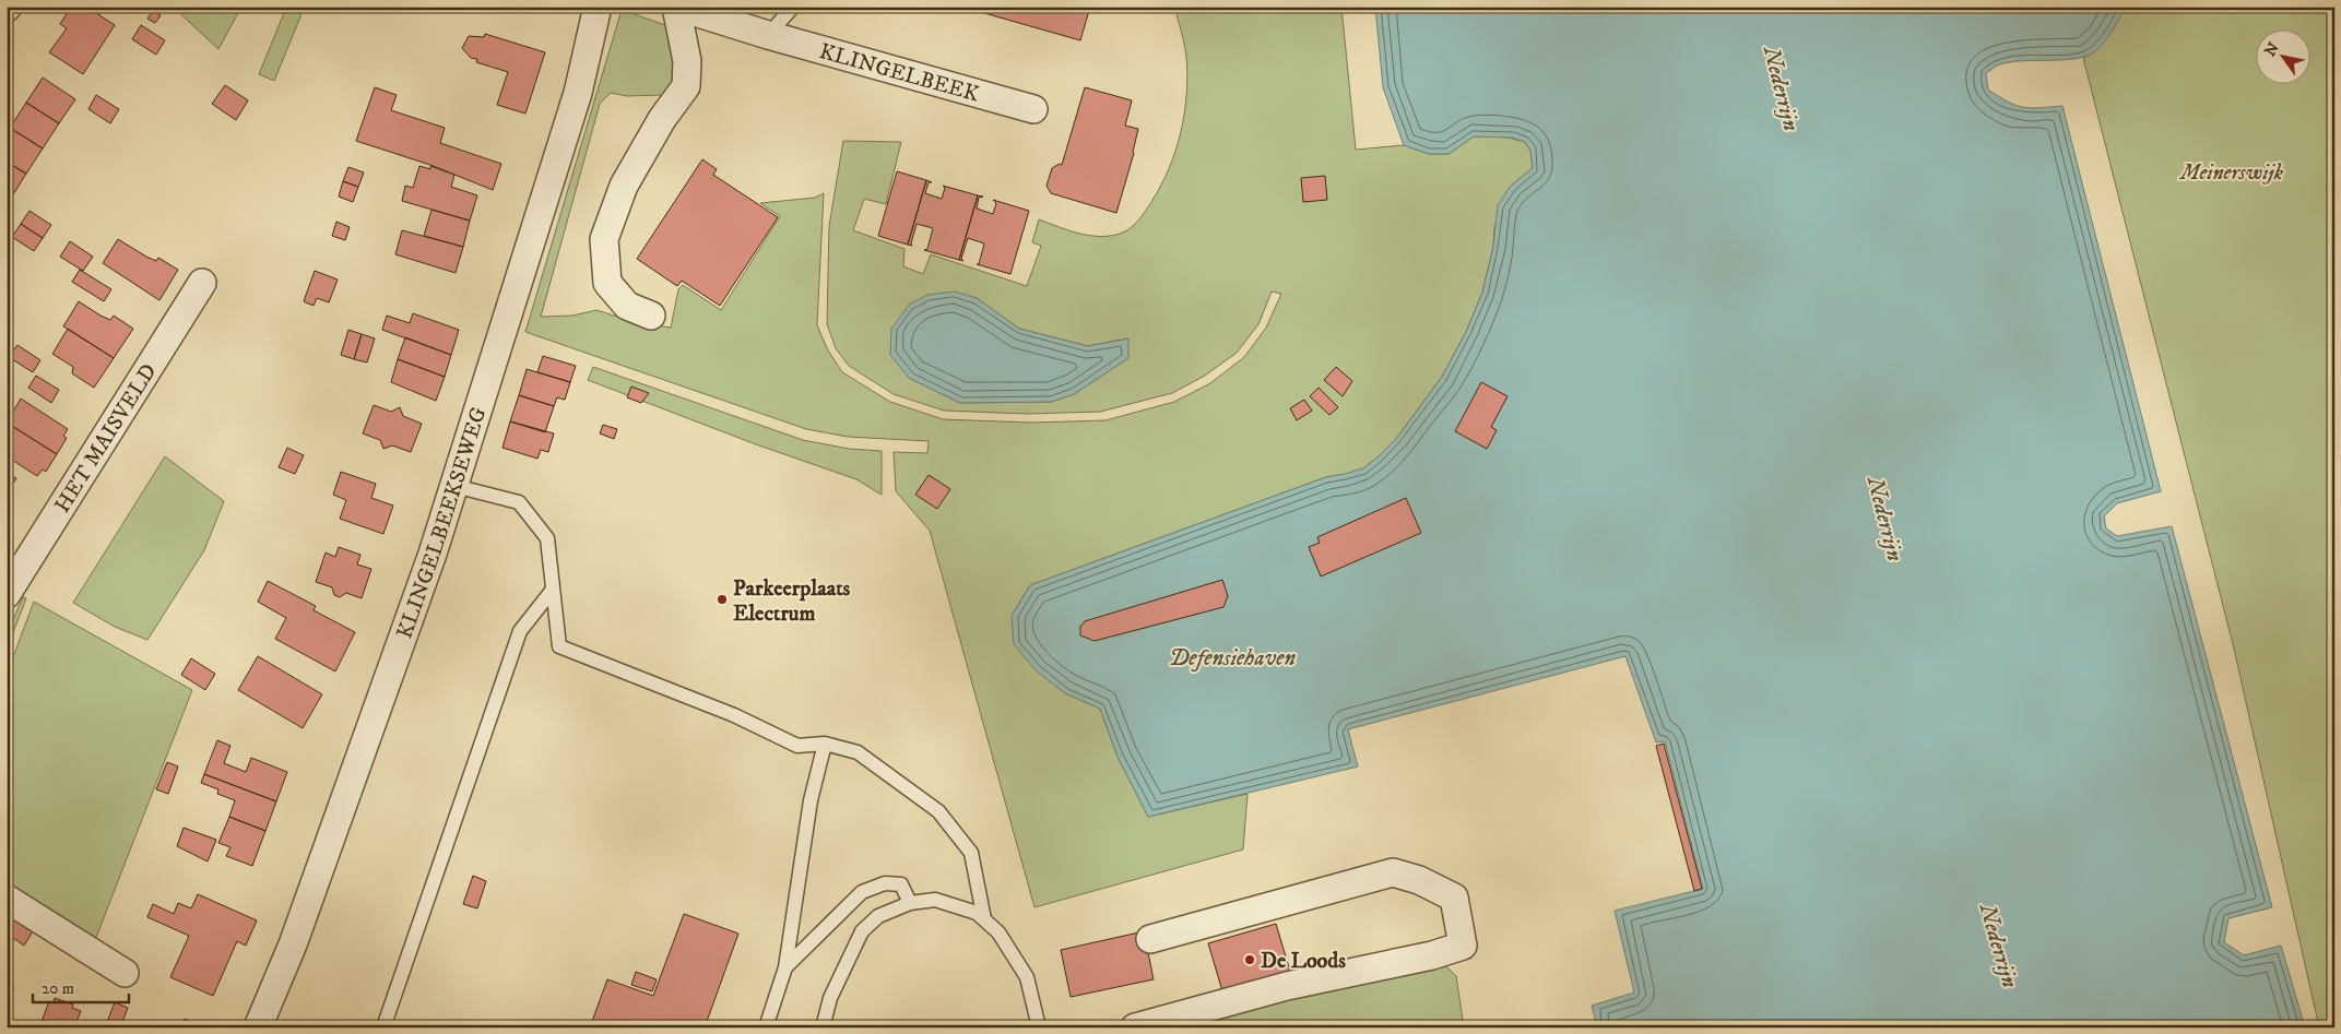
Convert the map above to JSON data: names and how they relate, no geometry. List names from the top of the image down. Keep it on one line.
{"streets":{"street":["KLINGELBEEK","HET MAISVELD","KLINGELBEEKSEWEG"]},"water":["Nederrijn","Defensiehaven"],"parks":["Meinerswijk"],"places":["Parkeerplaats Electrum","De Loods"],"scale_bar":"20 m","north":"top left"}
